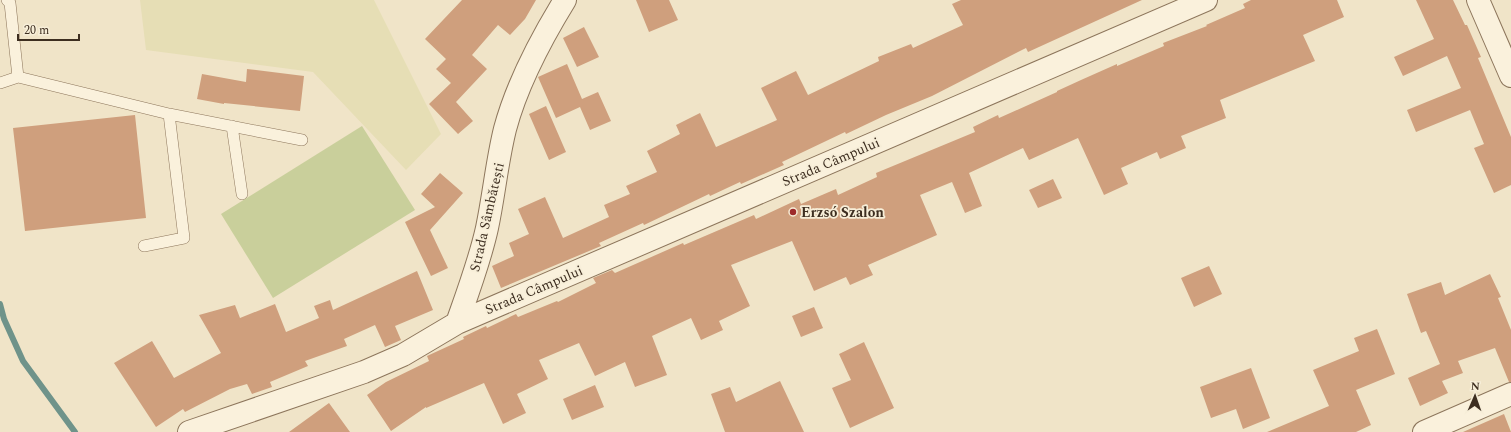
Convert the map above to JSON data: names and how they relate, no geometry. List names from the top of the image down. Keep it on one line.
{"streets":{"street":["Strada Câmpului","Strada Sâmbătești"]},"crossings":[["Strada Câmpului","Strada Sâmbătești"]],"places":["Erzsó Szalon"],"scale_bar":"20 m","north":"top"}
